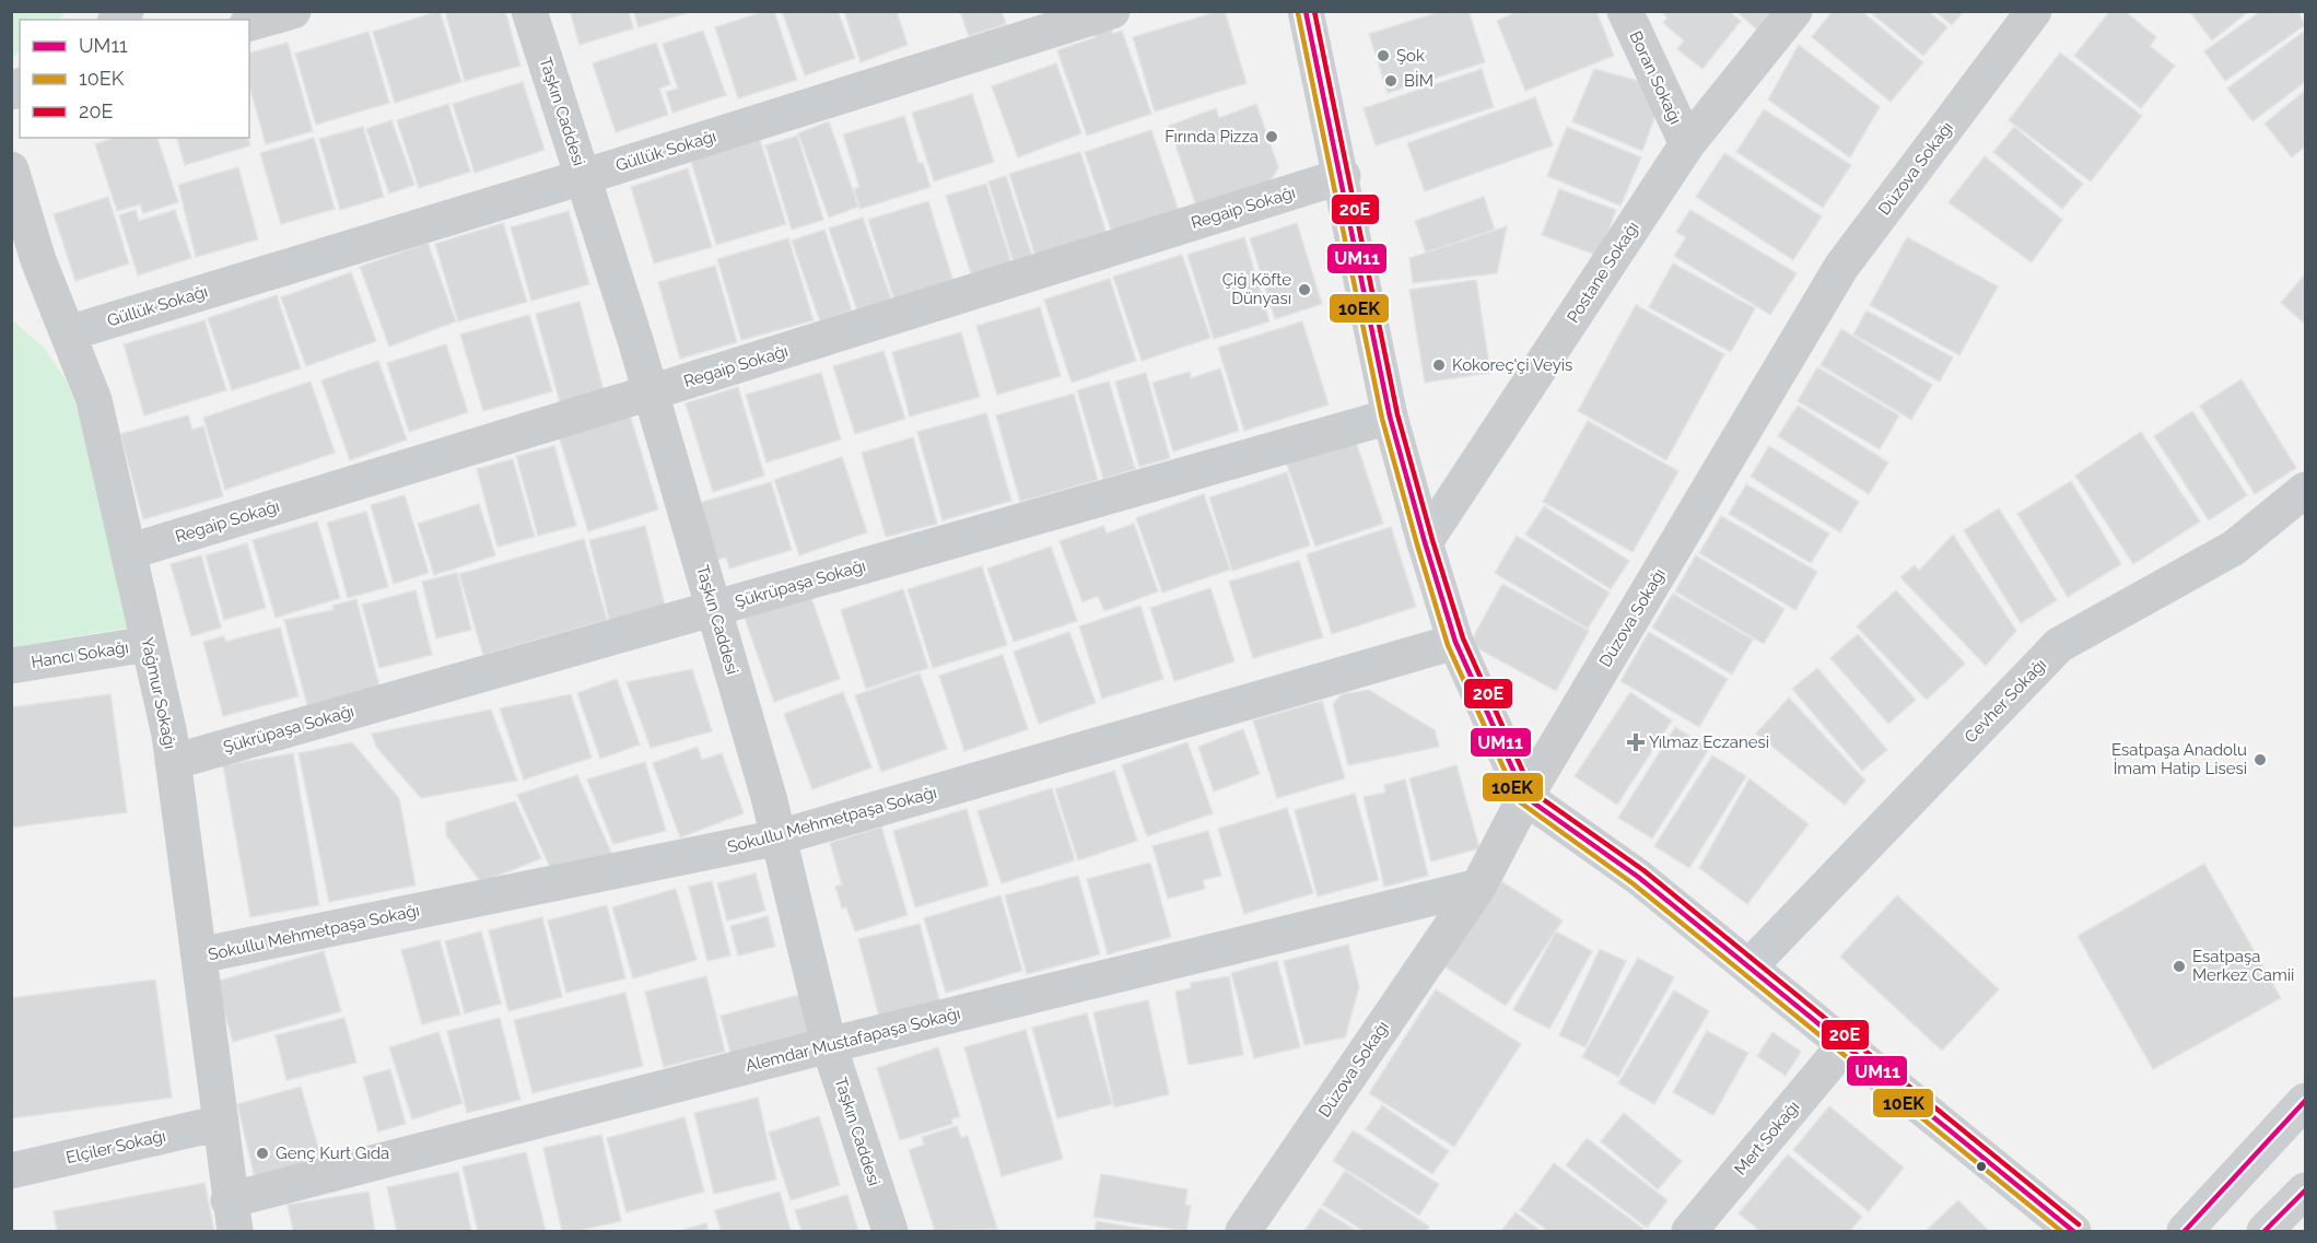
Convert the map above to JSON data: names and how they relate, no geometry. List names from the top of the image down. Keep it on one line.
{"streets":{"street":["Boran Sokağı","Taşkın Caddesi","Güllük Sokağı","Düzova Sokağı","Regaip Sokağı","Postane Sokağı","Şükrüpaşa Sokağı","Hancı Sokağı","Yağmur Sokağı","Cevher Sokağı","Sokullu Mehmetpaşa Sokağı","Alemdar Mustafapaşa Sokağı","Mert Sokağı","Elçiler Sokağı"]},"crossings":[["Boran Sokağı","Postane Sokağı"],["Taşkın Caddesi","Güllük Sokağı"],["Taşkın Caddesi","Regaip Sokağı"],["Taşkın Caddesi","Şükrüpaşa Sokağı"],["Taşkın Caddesi","Sokullu Mehmetpaşa Sokağı"],["Taşkın Caddesi","Alemdar Mustafapaşa Sokağı"],["Güllük Sokağı","Yağmur Sokağı"],["Düzova Sokağı","Alemdar Mustafapaşa Sokağı"],["Regaip Sokağı","Yağmur Sokağı"],["Şükrüpaşa Sokağı","Yağmur Sokağı"],["Hancı Sokağı","Yağmur Sokağı"],["Yağmur Sokağı","Sokullu Mehmetpaşa Sokağı"],["Yağmur Sokağı","Alemdar Mustafapaşa Sokağı"],["Yağmur Sokağı","Elçiler Sokağı"]],"places":{"other":["Şok","BİM","Fırında Pizza","Çiğ Köfte Dünyası","Kokoreç'çi Veyis","Esatpaşa Anadolu İmam Hatip Lisesi","Esatpaşa Merkez Camii","Genç Kurt Gıda"],"health":["Yılmaz Eczanesi"]},"lines":["transit line UM11","transit line 20E","transit line 10EK"],"legend":["UM11","10EK","20E"]}
